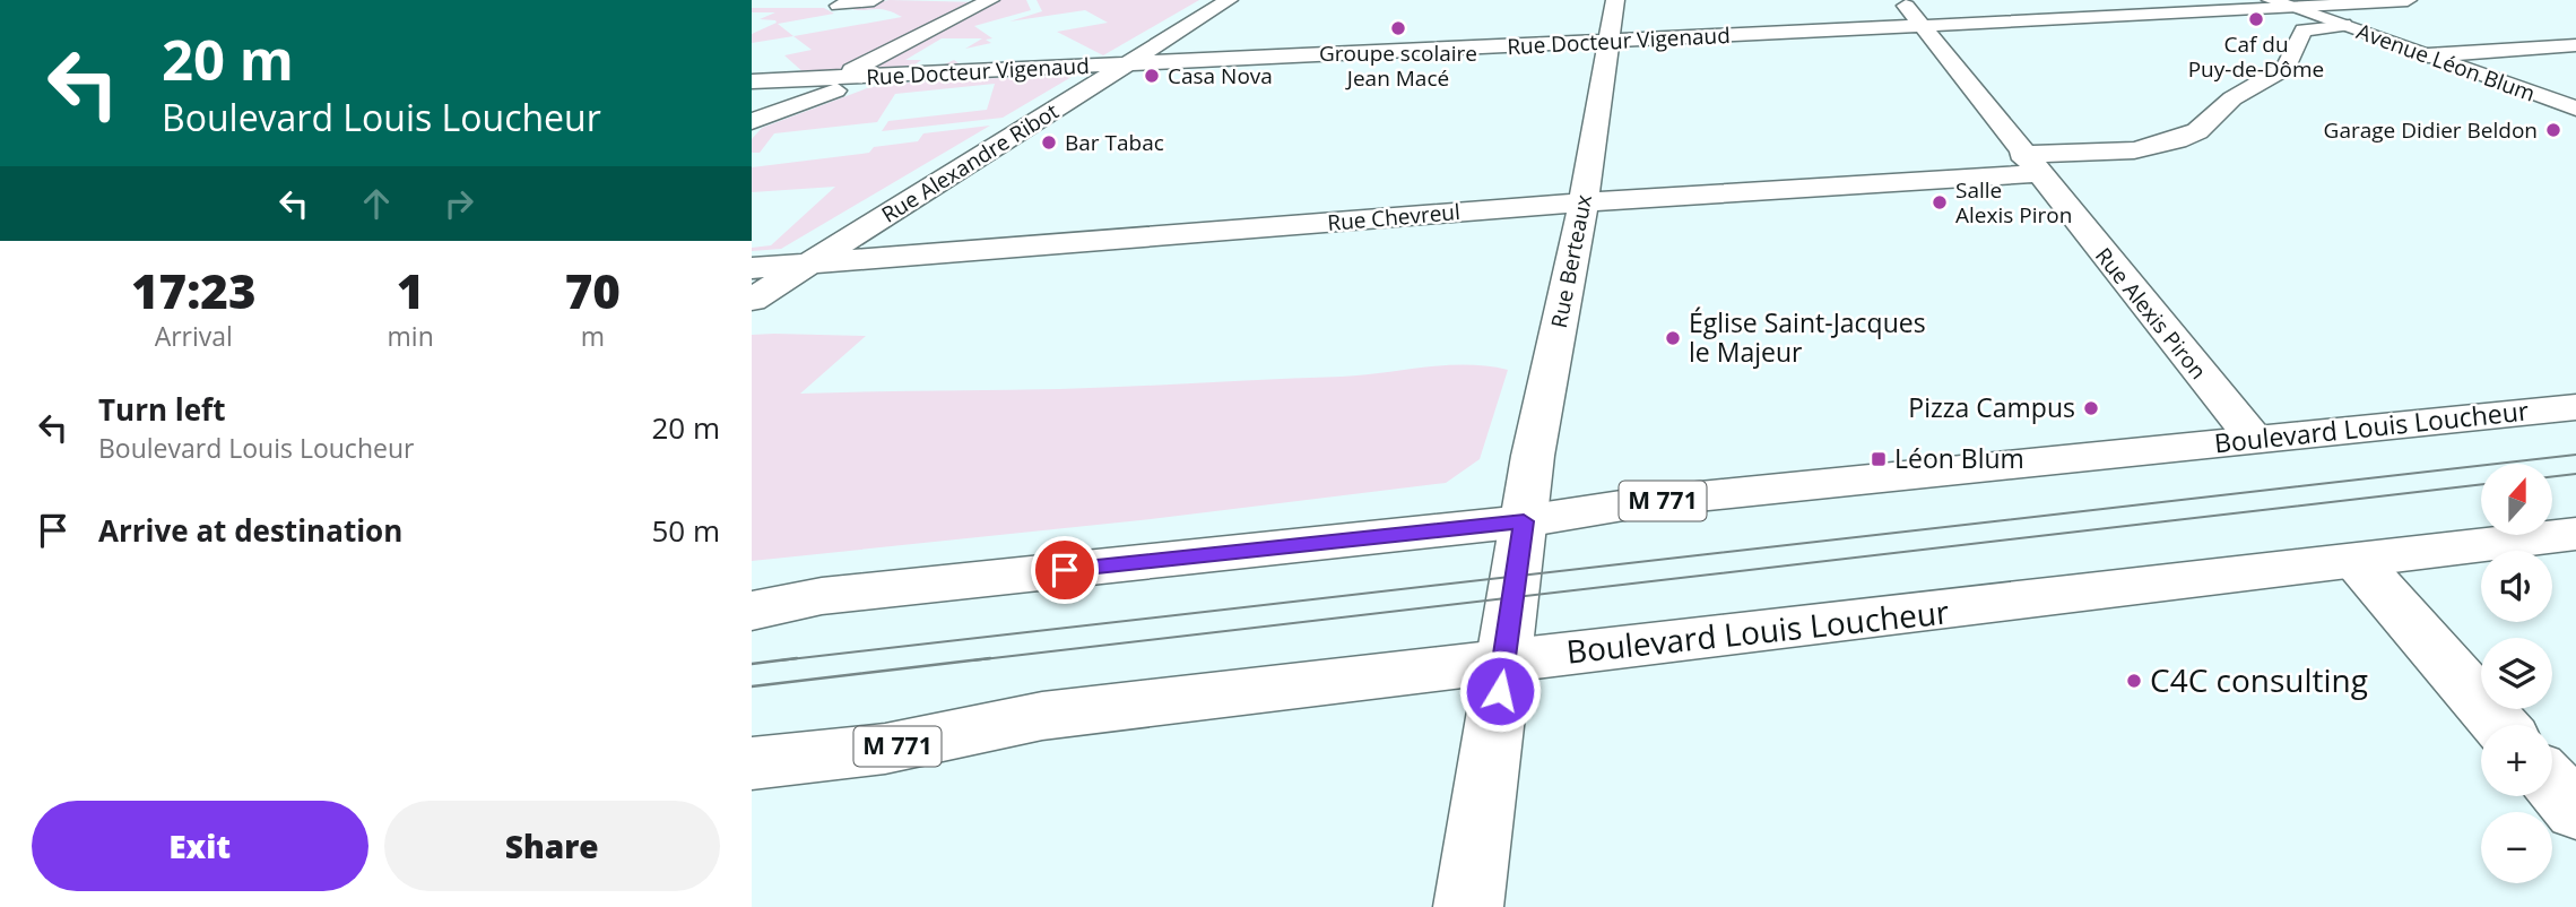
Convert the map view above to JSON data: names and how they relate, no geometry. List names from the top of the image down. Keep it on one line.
{"streets":{"street":["Rue Docteur Vigenaud","Avenue Léon Blum","Rue Alexandre Ribot","Rue Chevreul","Rue Berteaux","Rue Alexis Piron","Boulevard Louis Loucheur","M 771"]},"crossings":[["Rue Docteur Vigenaud","Avenue Léon Blum"],["Rue Docteur Vigenaud","Rue Alexandre Ribot"],["Rue Docteur Vigenaud","Rue Berteaux"],["Rue Docteur Vigenaud","Rue Alexis Piron"],["Avenue Léon Blum","Rue Chevreul"],["Rue Alexandre Ribot","Rue Chevreul"],["Rue Chevreul","Rue Berteaux"],["Rue Chevreul","Rue Alexis Piron"],["Rue Berteaux","Boulevard Louis Loucheur"],["Rue Alexis Piron","Boulevard Louis Loucheur"]],"places":{"other":["Caf du Puy-de-Dôme","Groupe scolaire Jean Macé","Casa Nova","Garage Didier Beldon","Bar Tabac","Salle Alexis Piron","Église Saint-Jacques le Majeur","Pizza Campus","C4C consulting"],"transit":["Léon Blum"]},"north":"top","page":{"turn":["20 m","Boulevard Louis Loucheur"],"eta":["17:23","Arrival","1","min","70","m"],"list":[{"name":"Turn left","note":"Boulevard Louis Loucheur","value":"20 m"},{"name":"Arrive at destination","value":"50 m"}],"map_buttons":["+","−"],"buttons":["Exit","Share"]}}
